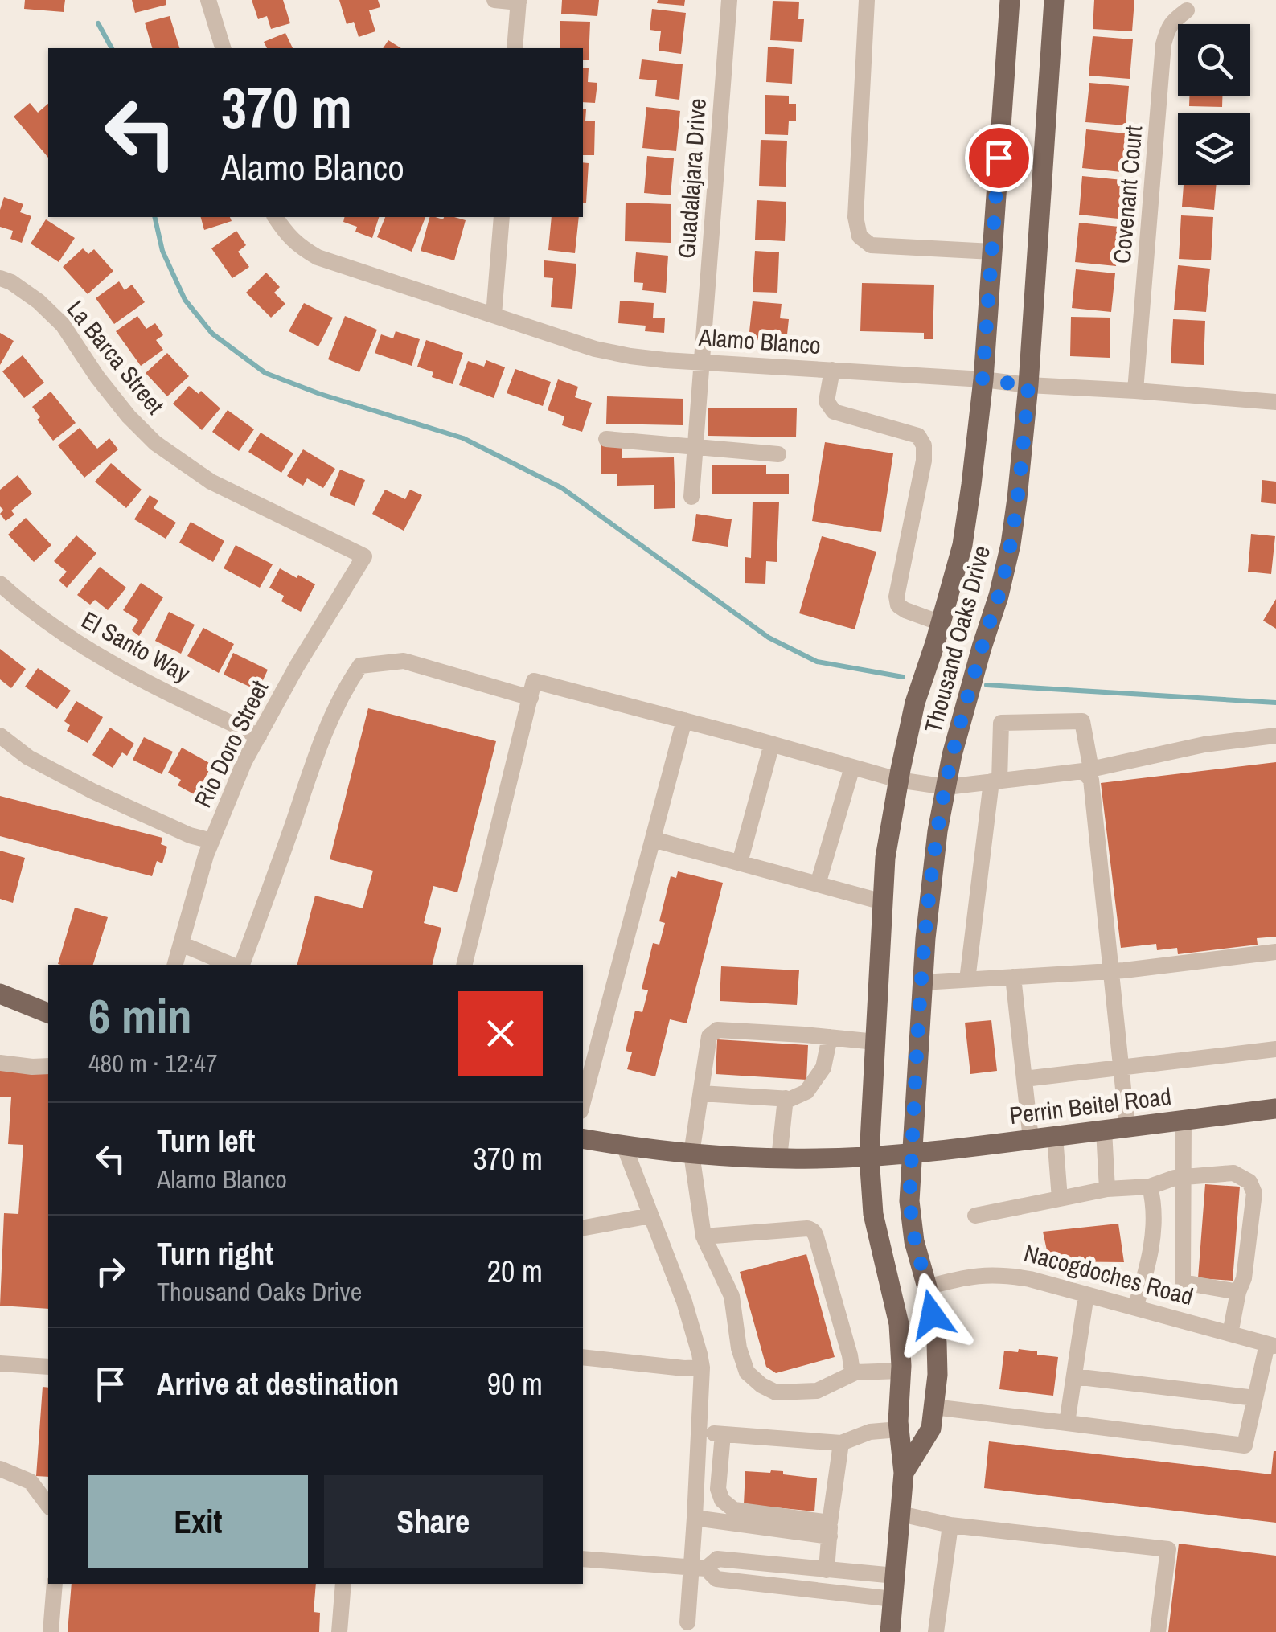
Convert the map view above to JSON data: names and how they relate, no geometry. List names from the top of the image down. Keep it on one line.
{"streets":{"main road":["Thousand Oaks Drive","Perrin Beitel Road"],"street":["Guadalajara Drive","Covenant Court","Alamo Blanco","La Barca Street","El Santo Way","Rio Doro Street","Nacogdoches Road"]},"crossings":[["Guadalajara Drive","Alamo Blanco"],["Covenant Court","Alamo Blanco"],["Alamo Blanco","Thousand Oaks Drive"],["La Barca Street","Rio Doro Street"],["Thousand Oaks Drive","Perrin Beitel Road"],["Thousand Oaks Drive","Nacogdoches Road"],["El Santo Way","Rio Doro Street"]],"page":{"turn":["370 m","Alamo Blanco"],"heading":["6 min","480 m · 12:47"],"list":[{"name":"Turn left","note":"Alamo Blanco","value":"370 m"},{"name":"Turn right","note":"Thousand Oaks Drive","value":"20 m"},{"name":"Arrive at destination","value":"90 m"}],"buttons":["Exit","Share"]}}
